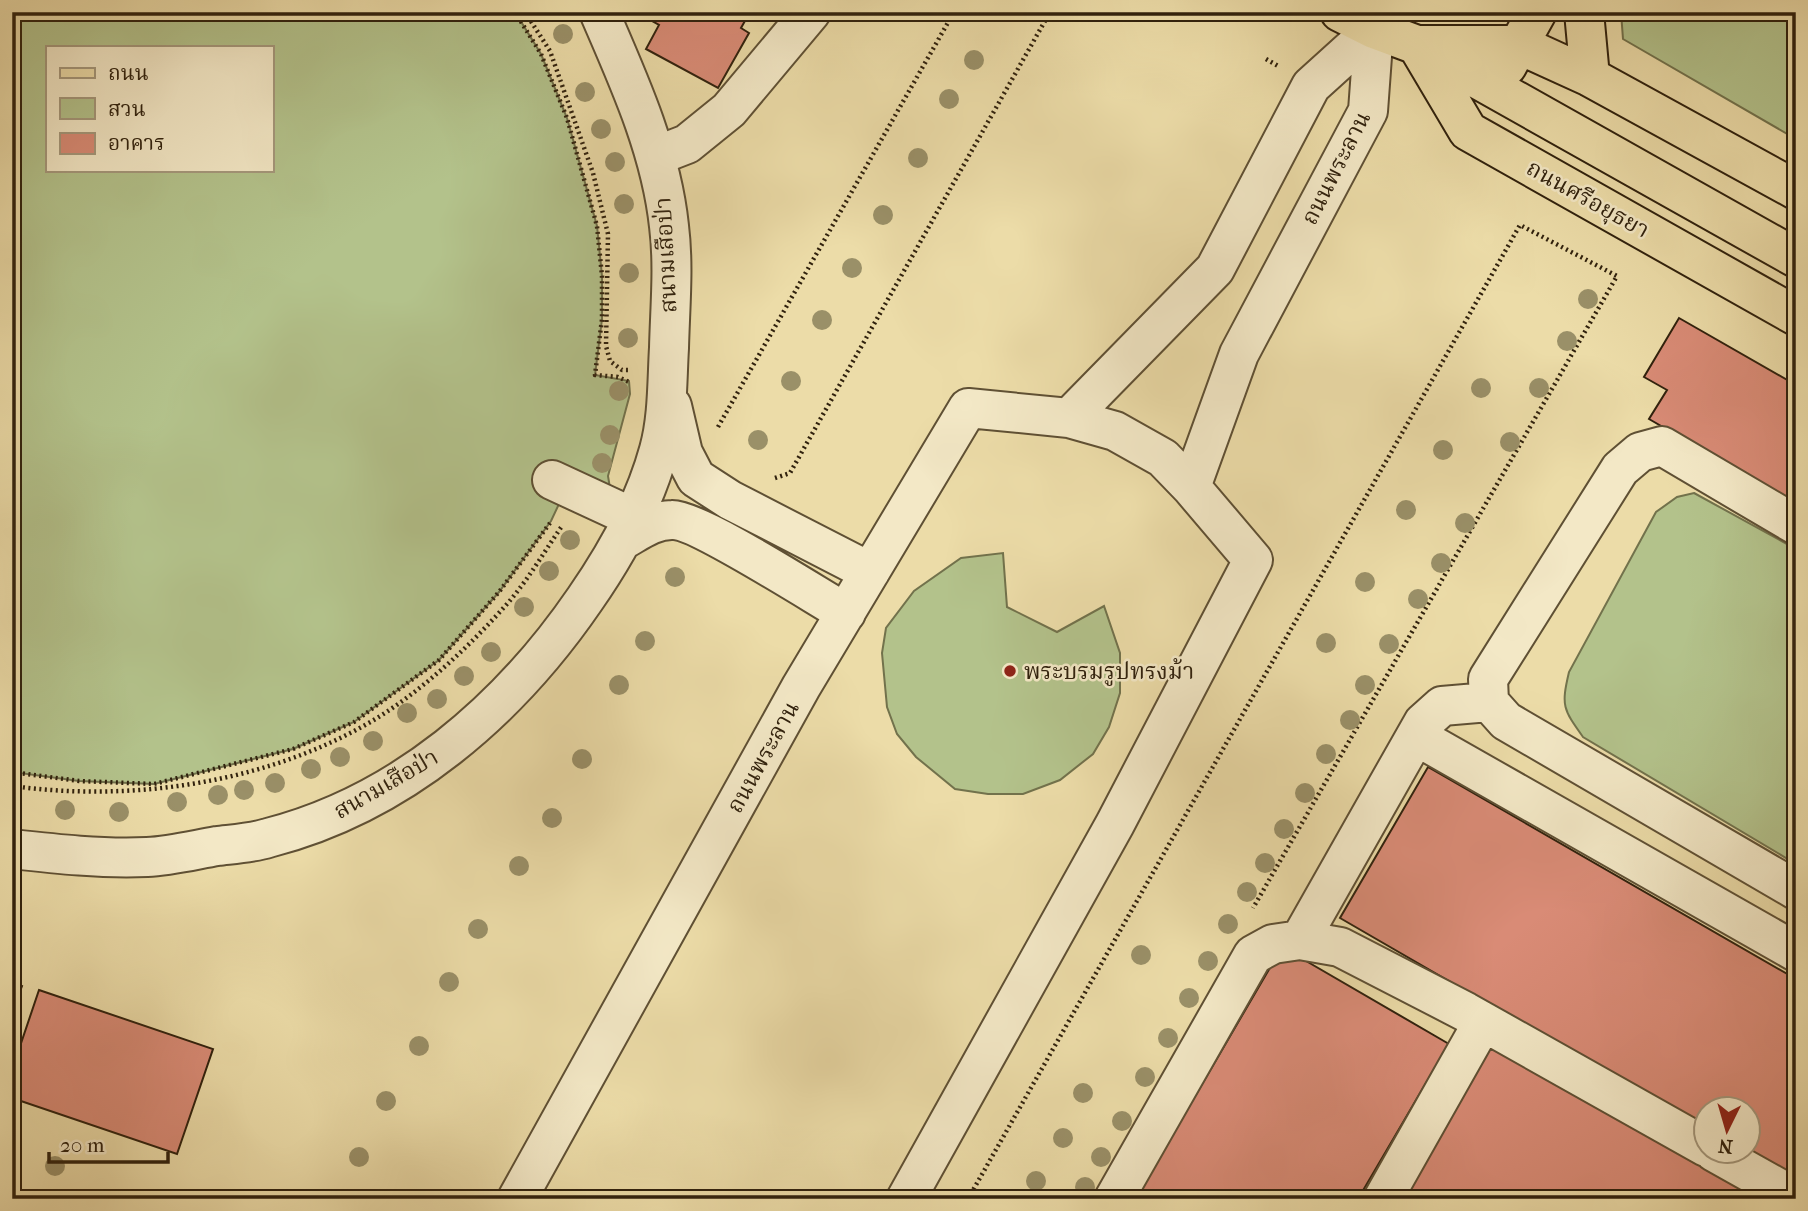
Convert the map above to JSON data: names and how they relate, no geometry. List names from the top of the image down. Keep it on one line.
{"streets":{"main road":["ถนนศรีอยุธยา"],"street":["ถนนพระลาน","สนามเสือป่า"]},"crossings":[["ถนนพระลาน","สนามเสือป่า"]],"places":["พระบรมรูปทรงม้า"],"legend":["ถนน","สวน","อาคาร"],"scale_bar":"20 m","north":"bottom"}
